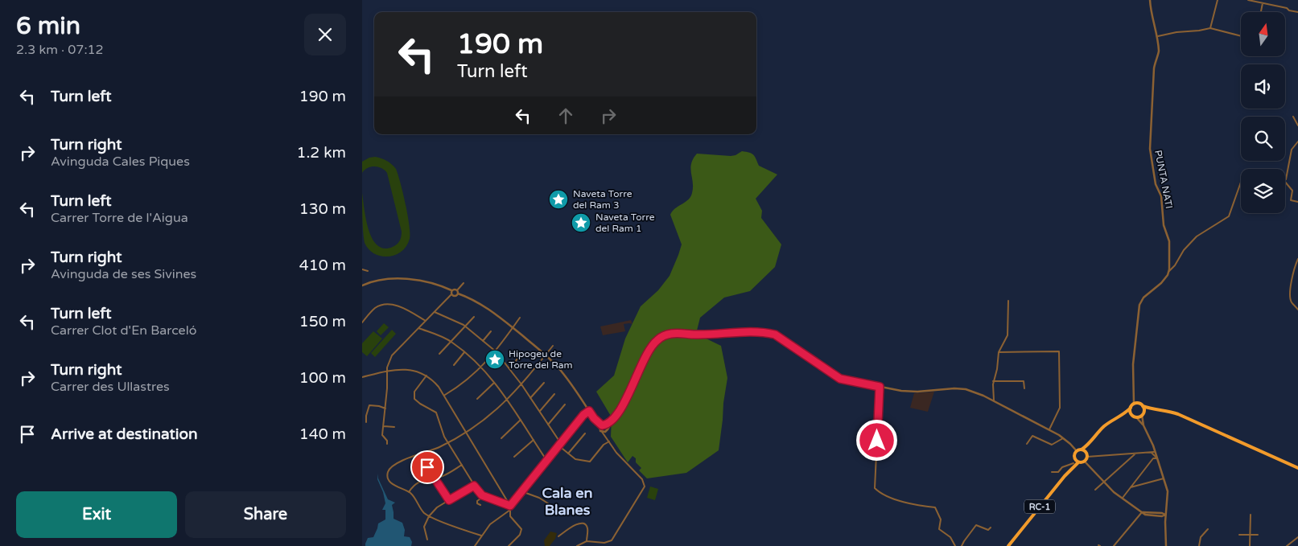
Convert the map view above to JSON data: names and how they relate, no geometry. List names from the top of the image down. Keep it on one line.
{"streets":{"main road":["RC-1"],"street":["PUNTA NATI"]},"districts":["Cala en Blanes"],"places":{"place":["Naveta Torre del Ram 3","Naveta Torre del Ram 1","Hipogeu de Torre del Ram"]},"north":"top","page":{"heading":["6 min","2.3 km · 07:12"],"turn":["190 m","Turn left"],"list":[{"name":"Turn left","value":"190 m"},{"name":"Turn right","note":"Avinguda Cales Piques","value":"1.2 km"},{"name":"Turn left","note":"Carrer Torre de l'Aigua","value":"130 m"},{"name":"Turn right","note":"Avinguda de ses Sivines","value":"410 m"},{"name":"Turn left","note":"Carrer Clot d'En Barceló","value":"150 m"},{"name":"Turn right","note":"Carrer des Ullastres","value":"100 m"},{"name":"Arrive at destination","value":"140 m"}],"buttons":["Exit","Share"]}}
